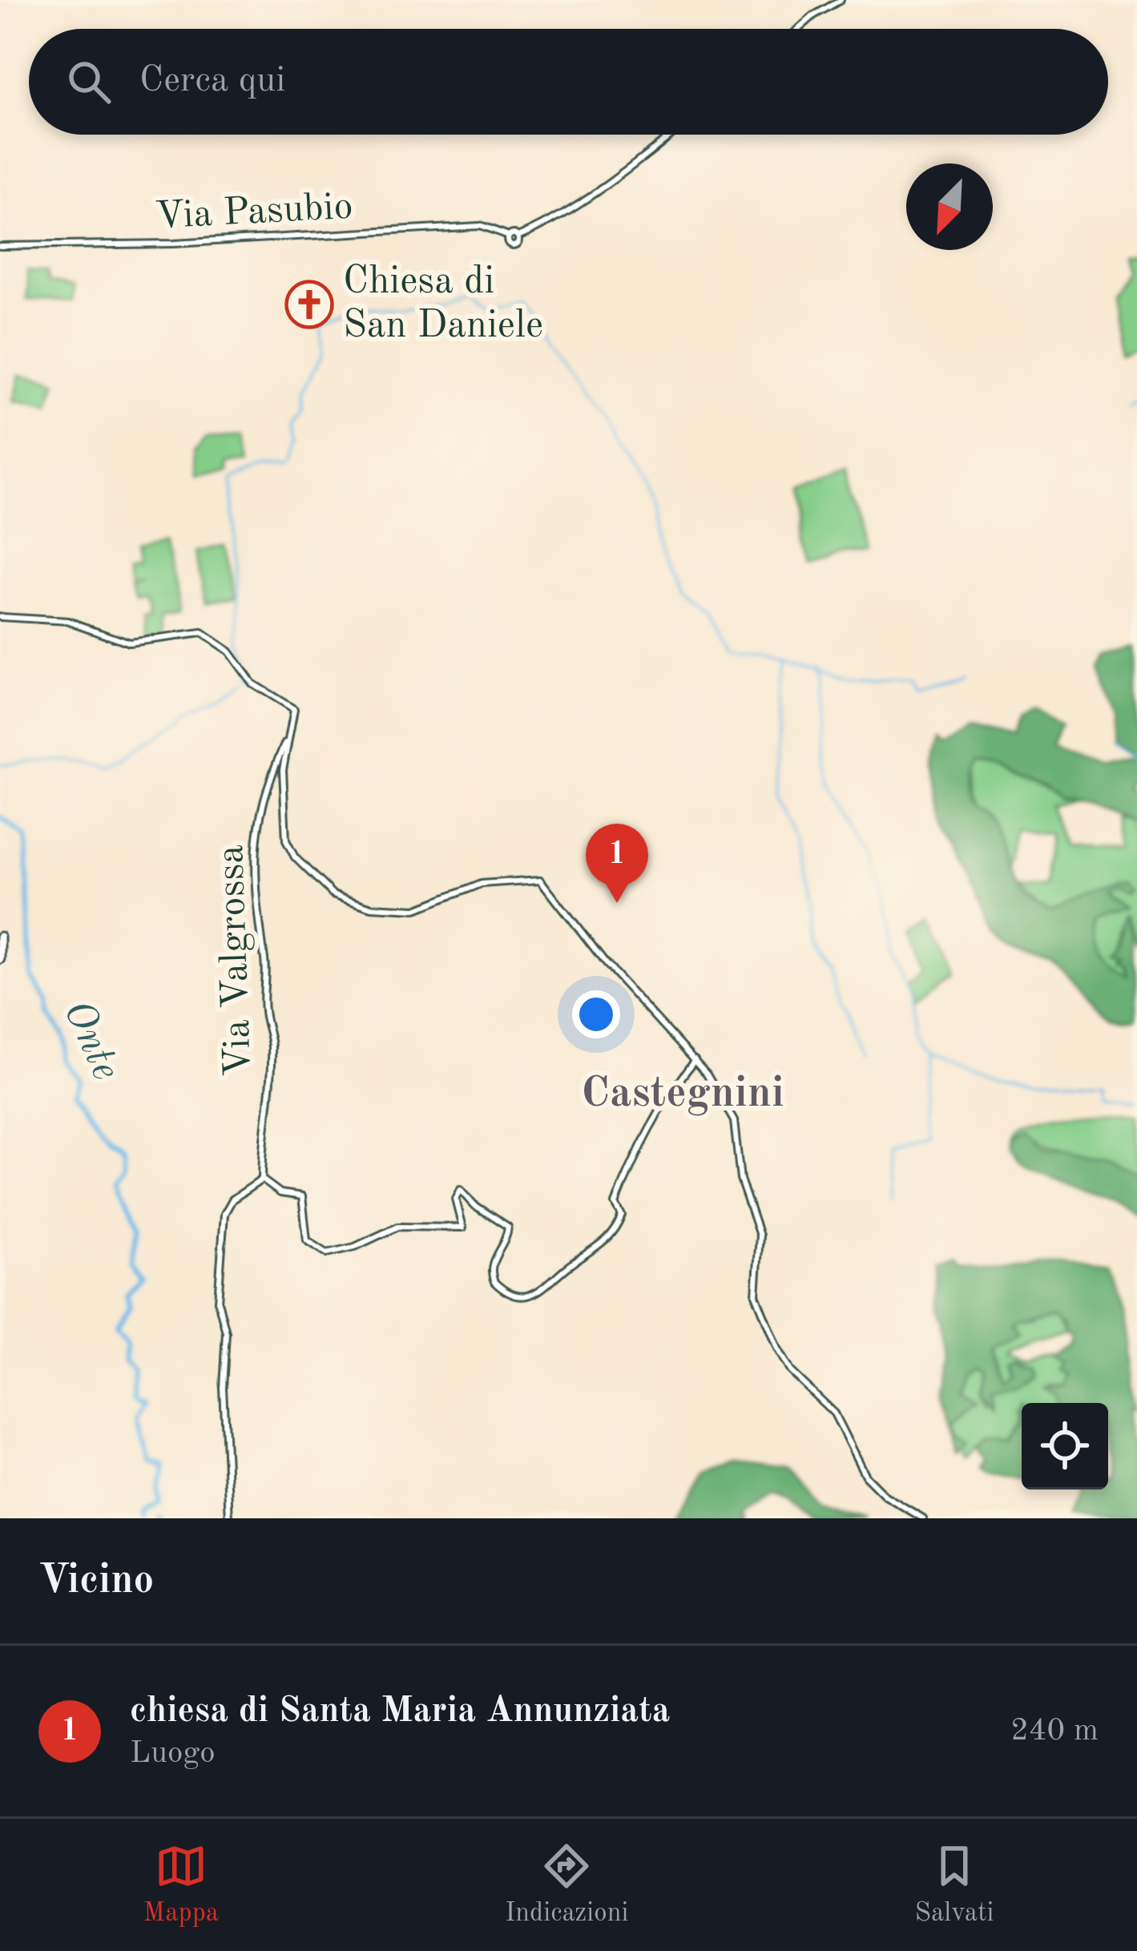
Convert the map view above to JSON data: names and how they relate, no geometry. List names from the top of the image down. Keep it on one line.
{"streets":{"street":["Via Pasubio","Via Valgrossa"]},"districts":["Castegnini"],"water":["Onte"],"places":{"church":["Chiesa di San Daniele"]},"north":"bottom left","page":{"search":"Cerca qui","pins":"1","heading":"Vicino","list":[{"mark":"1","name":"chiesa di Santa Maria Annunziata","note":"Luogo","value":"240 m"}],"nav":["Mappa","Indicazioni","Salvati"]}}
